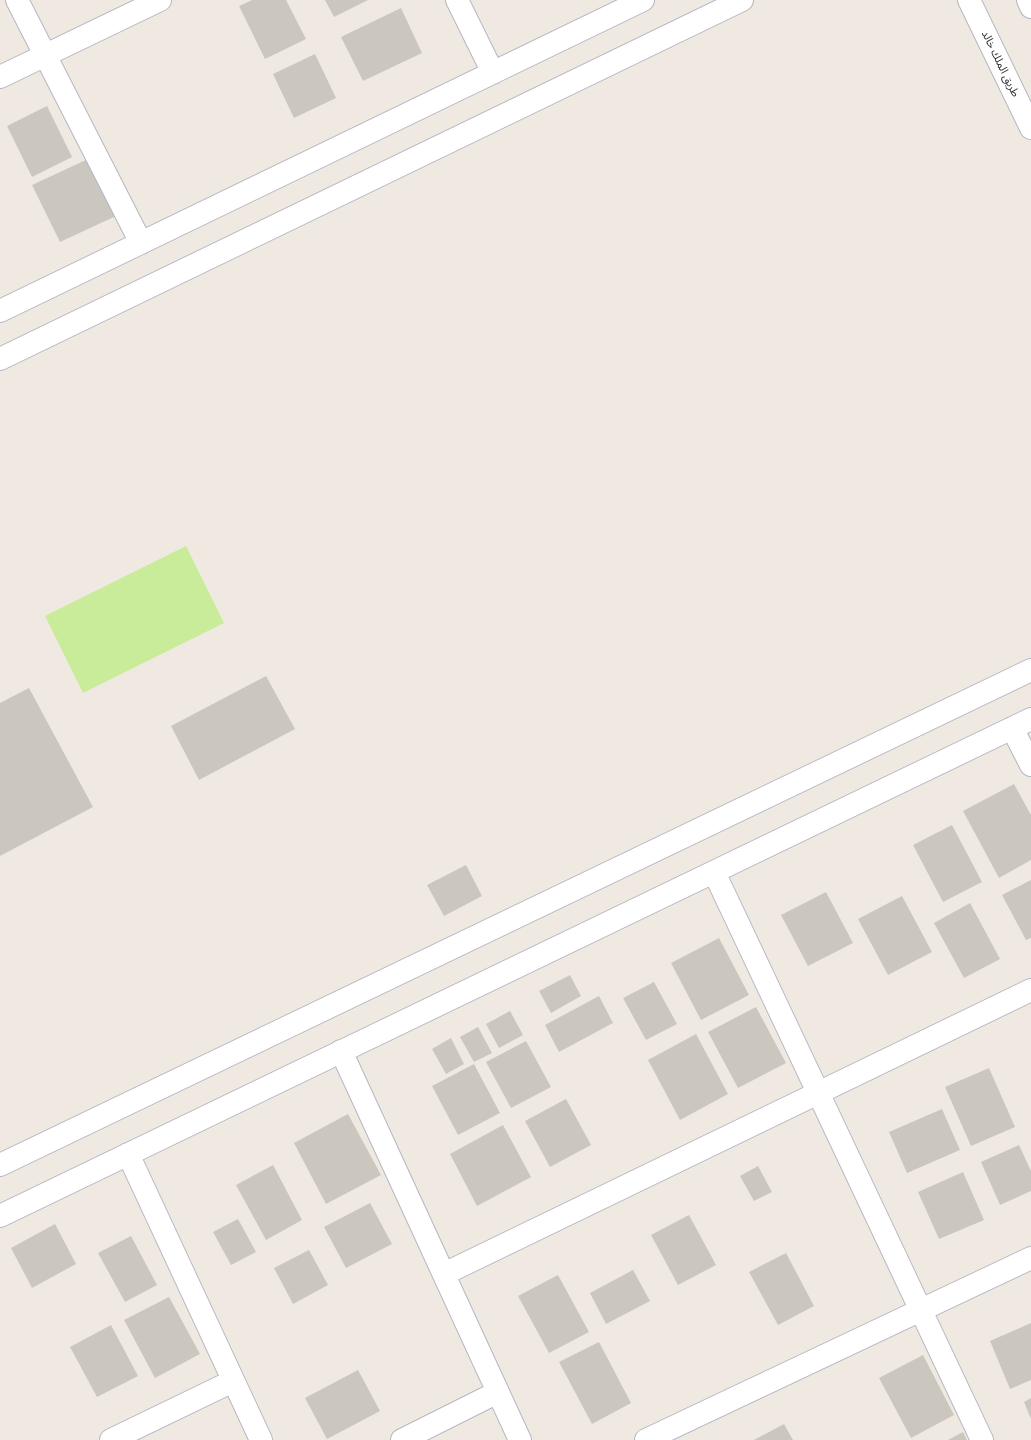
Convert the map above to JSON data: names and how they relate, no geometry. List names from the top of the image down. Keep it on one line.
{"streets":{"street":["طريق الملك خالد"]}}
